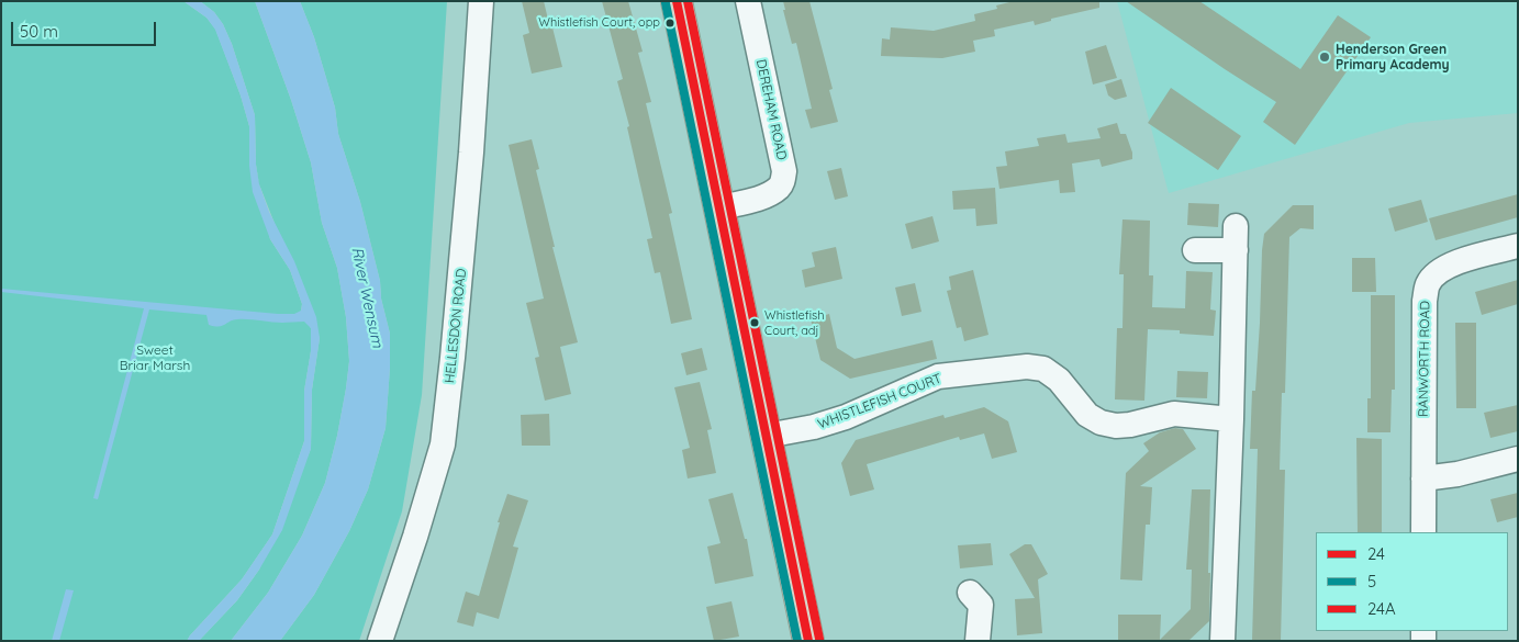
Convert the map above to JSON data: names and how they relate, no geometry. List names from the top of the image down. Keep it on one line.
{"streets":{"street":["DEREHAM ROAD","HELLESDON ROAD","RANWORTH ROAD","WHISTLEFISH COURT"]},"water":["River Wensum"],"parks":["Sweet Briar Marsh"],"places":["Whistlefish Court, opp","Henderson Green Primary Academy","Whistlefish Court, adj"],"lines":["transit line 24","transit line 24A","transit line 5"],"legend":["24","5","24A"],"scale_bar":"50 m"}
